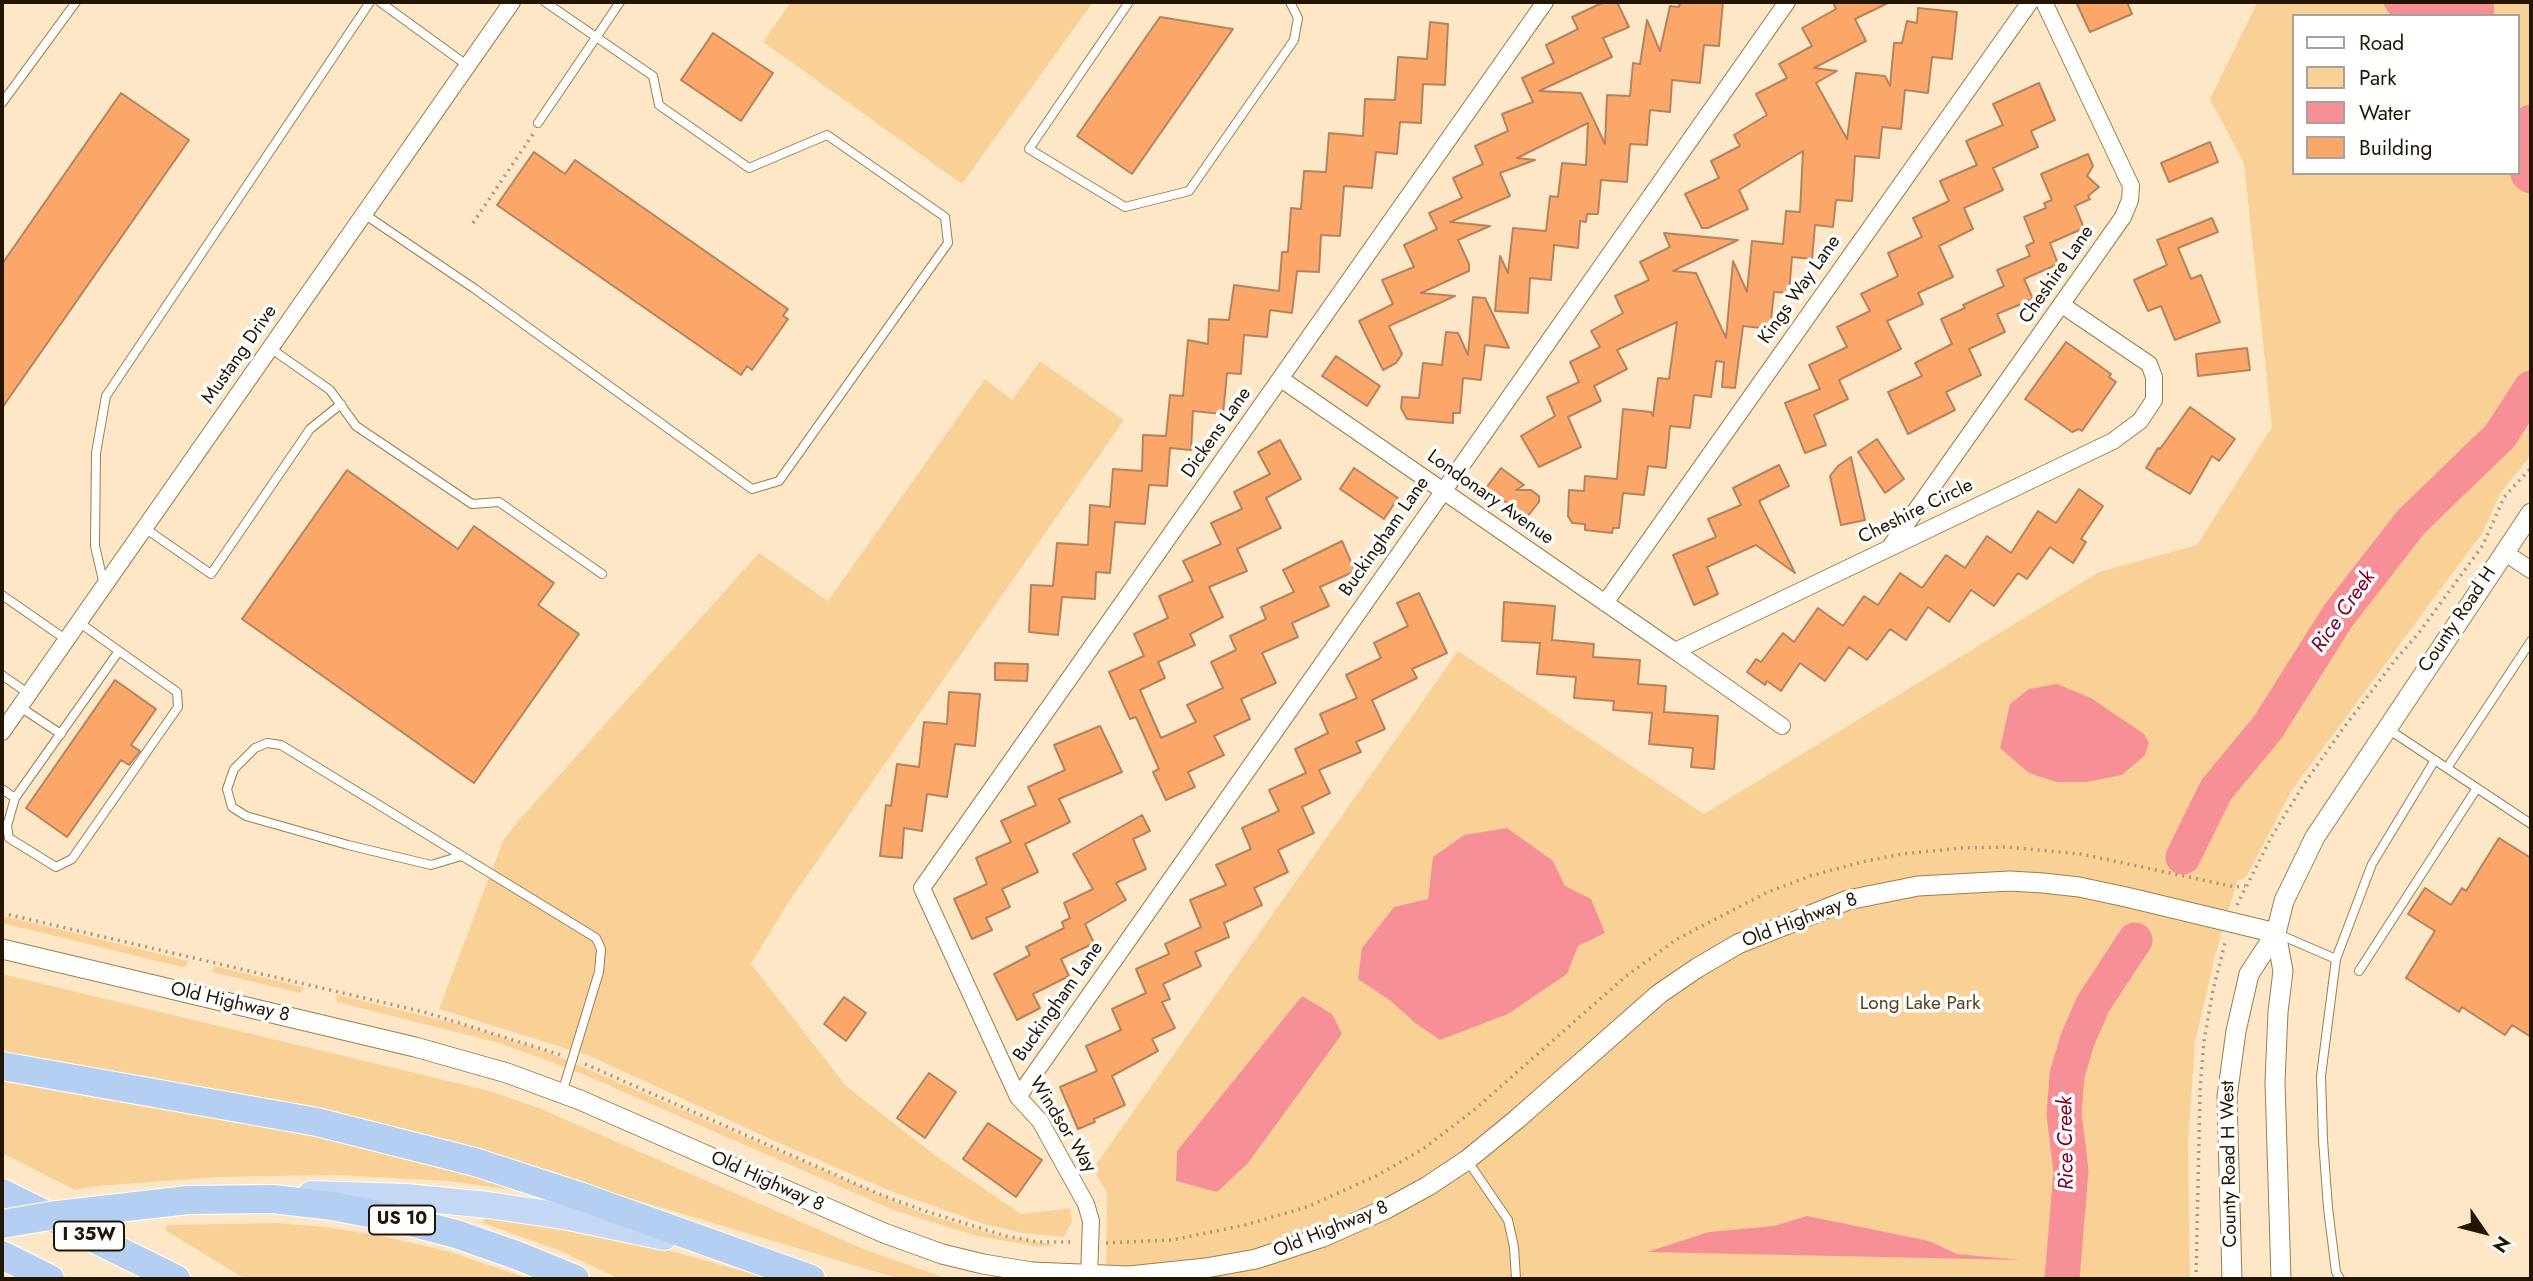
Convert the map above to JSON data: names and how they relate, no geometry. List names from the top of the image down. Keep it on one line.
{"streets":{"highway":["US 10","I 35W"],"street":["Cheshire Lane","Kings Way Lane","Mustang Drive","Dickens Lane","Londonary Avenue","Cheshire Circle","Buckingham Lane","County Road H","Old Highway 8","Windsor Way","County Road H West"]},"crossings":[["Cheshire Lane","Cheshire Circle"],["Kings Way Lane","Londonary Avenue"],["Dickens Lane","Londonary Avenue"],["Dickens Lane","Windsor Way"],["Londonary Avenue","Cheshire Circle"],["Londonary Avenue","Buckingham Lane"],["Buckingham Lane","Windsor Way"],["County Road H","County Road H West"],["Old Highway 8","Windsor Way"],["Old Highway 8","County Road H West"]],"water":["Rice Creek"],"parks":["Long Lake Park"],"legend":["Road","Park","Water","Building"],"north":"bottom right"}
